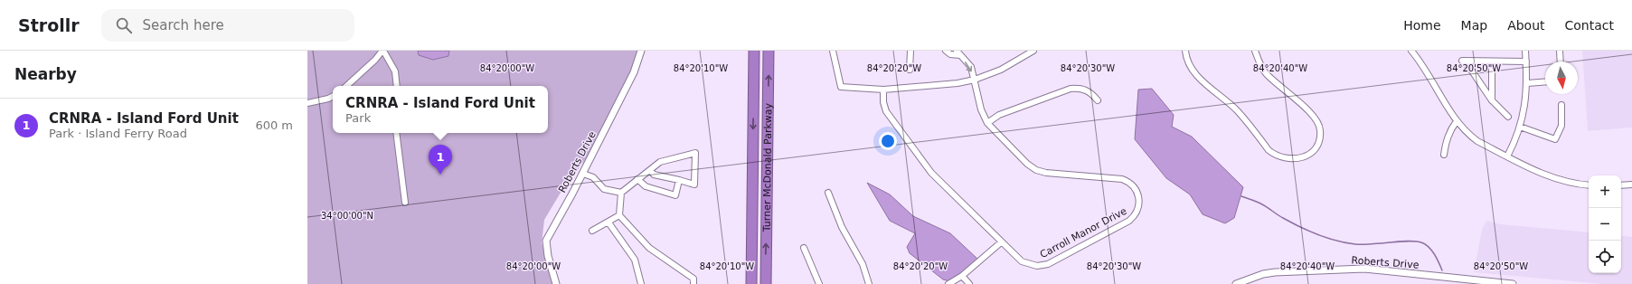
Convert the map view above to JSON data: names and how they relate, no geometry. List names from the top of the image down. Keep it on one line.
{"streets":{"highway":["Turner McDonald Parkway"],"street":["Roberts Drive","Carroll Manor Drive"]},"north":"bottom","page":{"header":"Strollr","search":"Search here","nav":["Home","Map","About","Contact"],"heading":"Nearby","popup":["CRNRA - Island Ford Unit","Park"],"list":[{"mark":"1","name":"CRNRA - Island Ford Unit","note":"Park · Island Ferry Road","value":"600 m"}],"pins":"1","map_buttons":["+","−"]},"coordinates":["84°20'00\"W","84°20'10\"W","84°20'20\"W","84°20'30\"W","84°20'40\"W","84°20'50\"W","34°00'00\"N"]}
